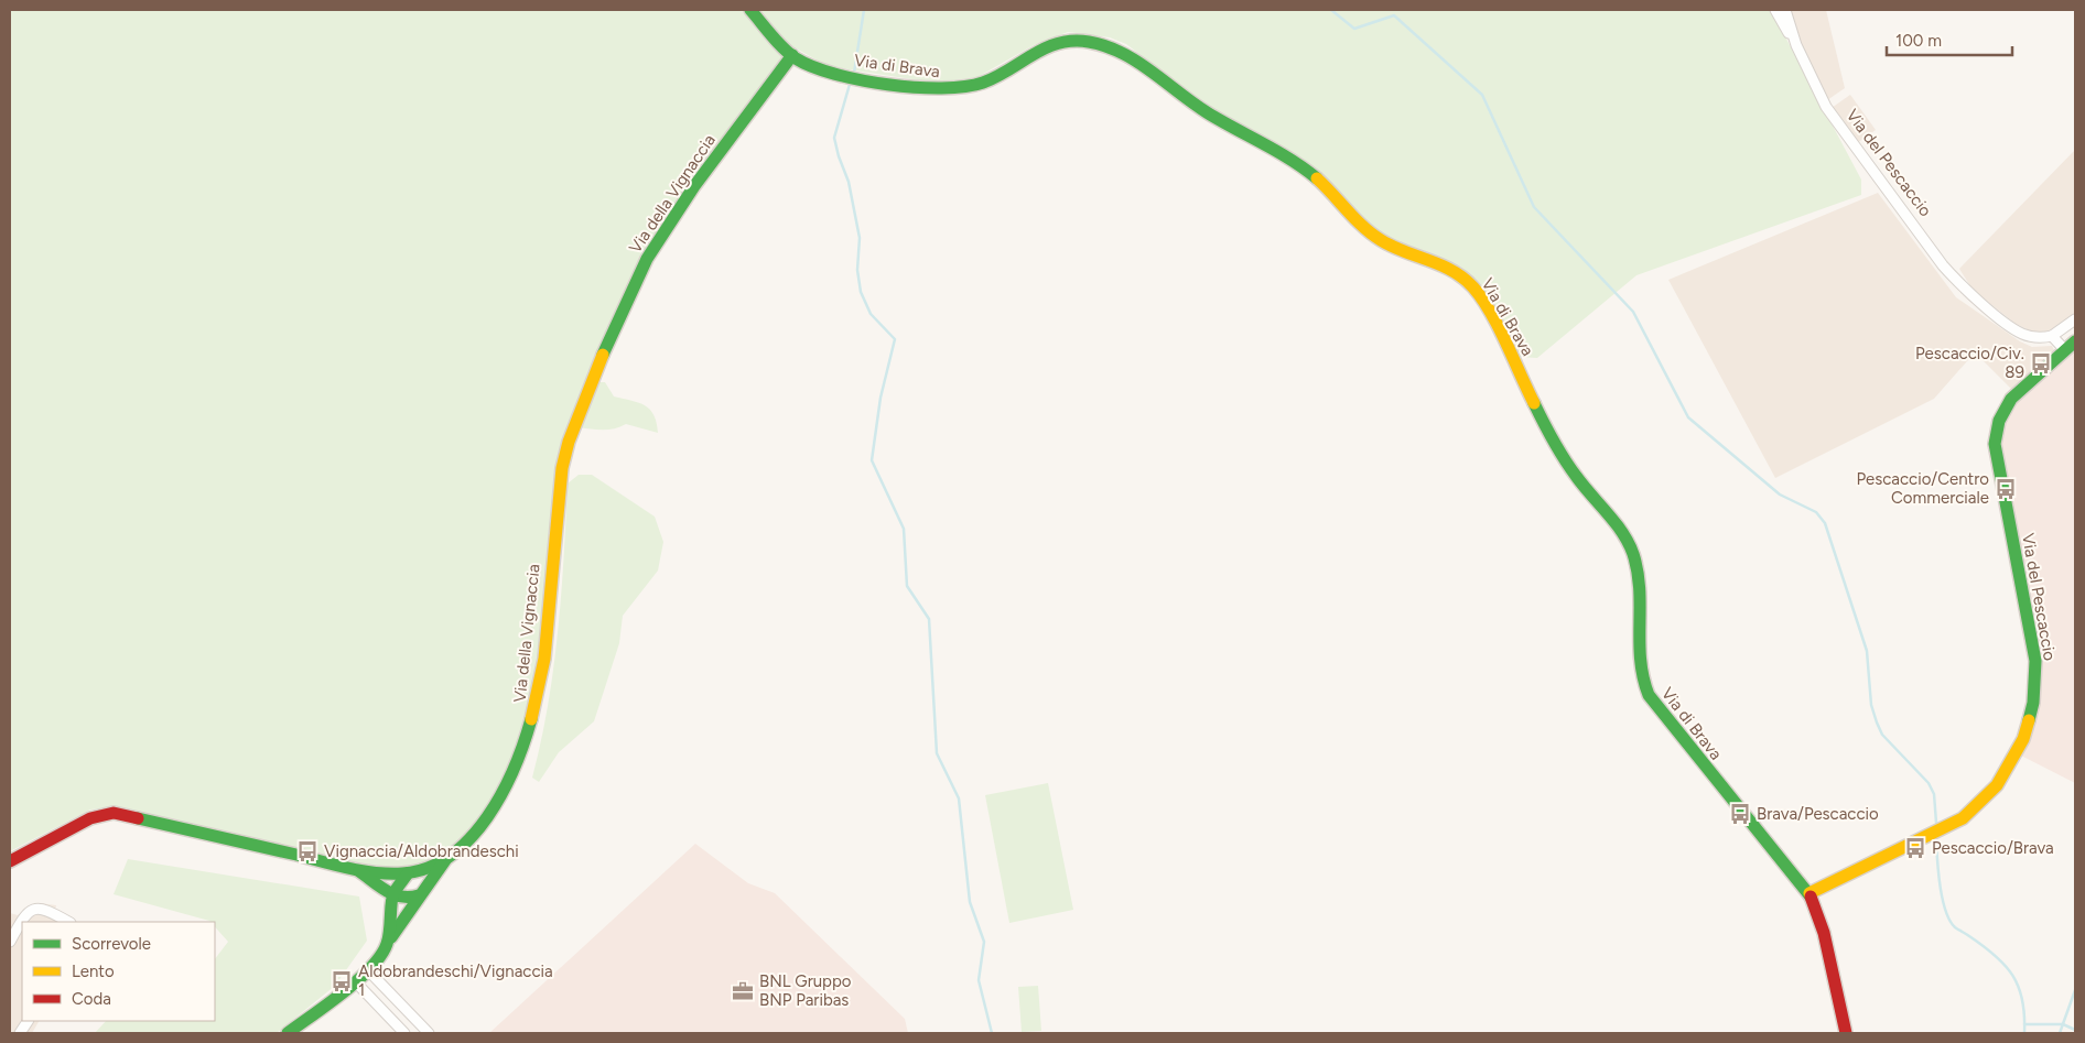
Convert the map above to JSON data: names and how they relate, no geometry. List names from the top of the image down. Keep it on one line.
{"streets":{"street":["Via di Brava","Via del Pescaccio","Via della Vignaccia"]},"crossings":[["Via di Brava","Via del Pescaccio"],["Via di Brava","Via della Vignaccia"]],"places":{"bus stop":["Pescaccio/Civ. 89","Pescaccio/Centro Commerciale","Brava/Pescaccio","Pescaccio/Brava","Vignaccia/Aldobrandeschi","Aldobrandeschi/Vignaccia 1"],"office":["BNL Gruppo BNP Paribas"]},"legend":["Scorrevole","Lento","Coda"],"scale_bar":"100 m"}
